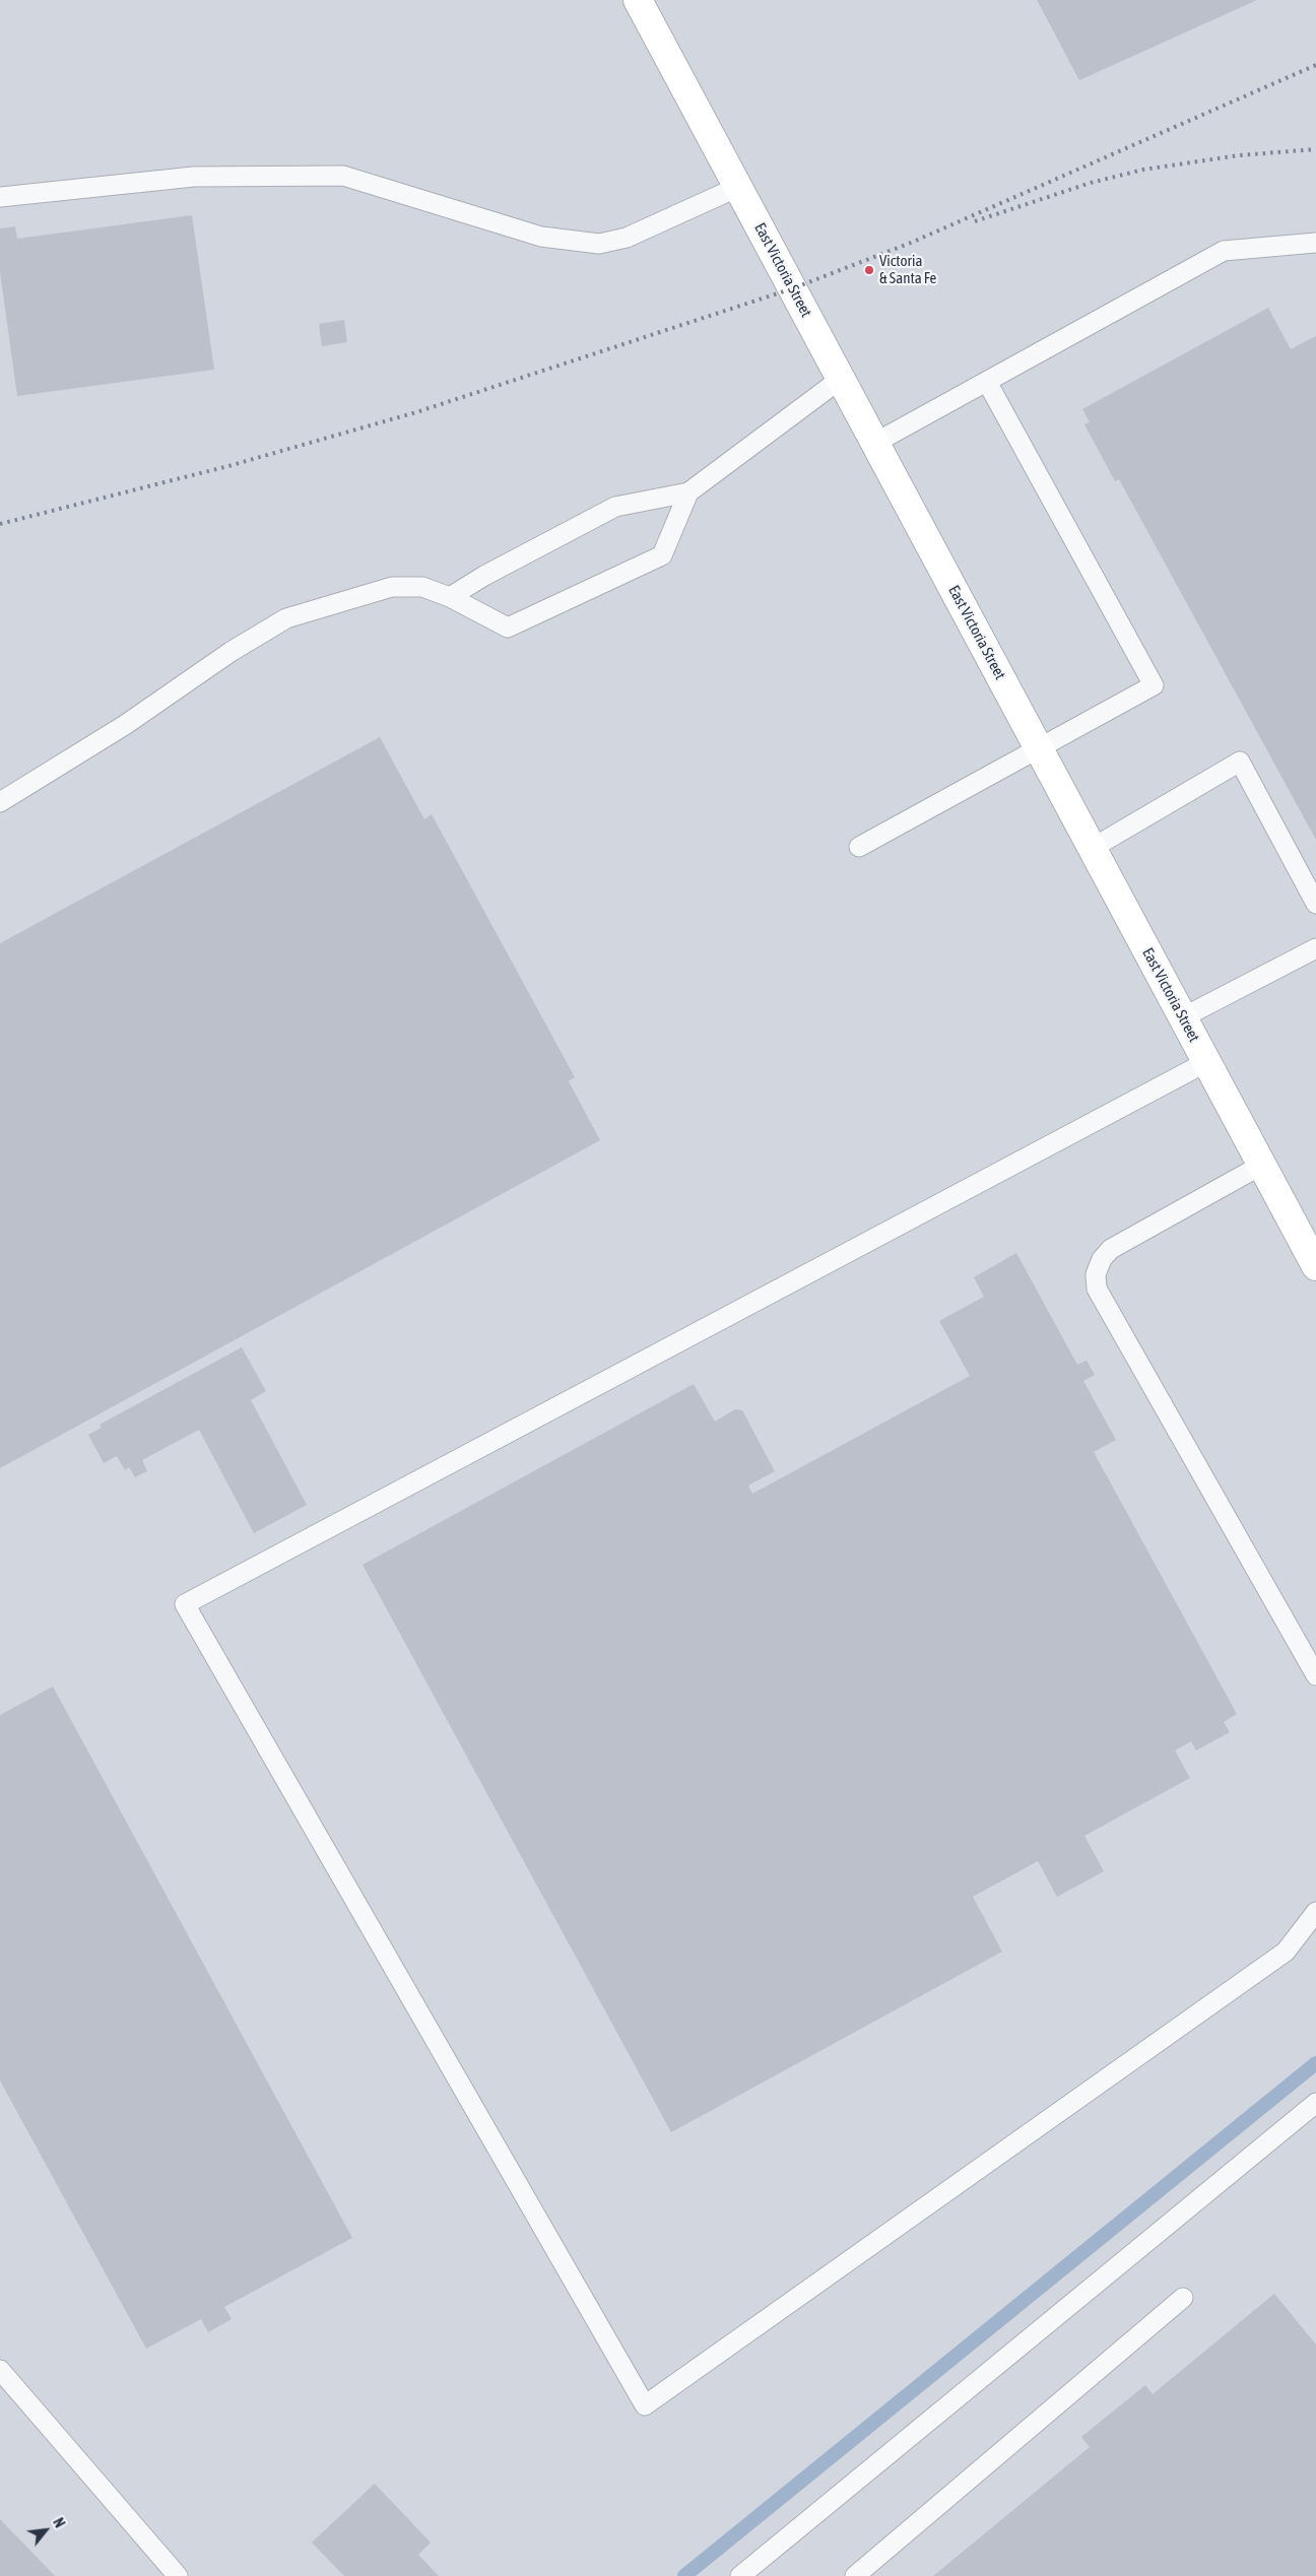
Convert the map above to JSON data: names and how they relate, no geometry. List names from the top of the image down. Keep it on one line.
{"streets":{"street":["East Victoria Street"]},"places":["Victoria & Santa Fe"],"north":"top right"}
